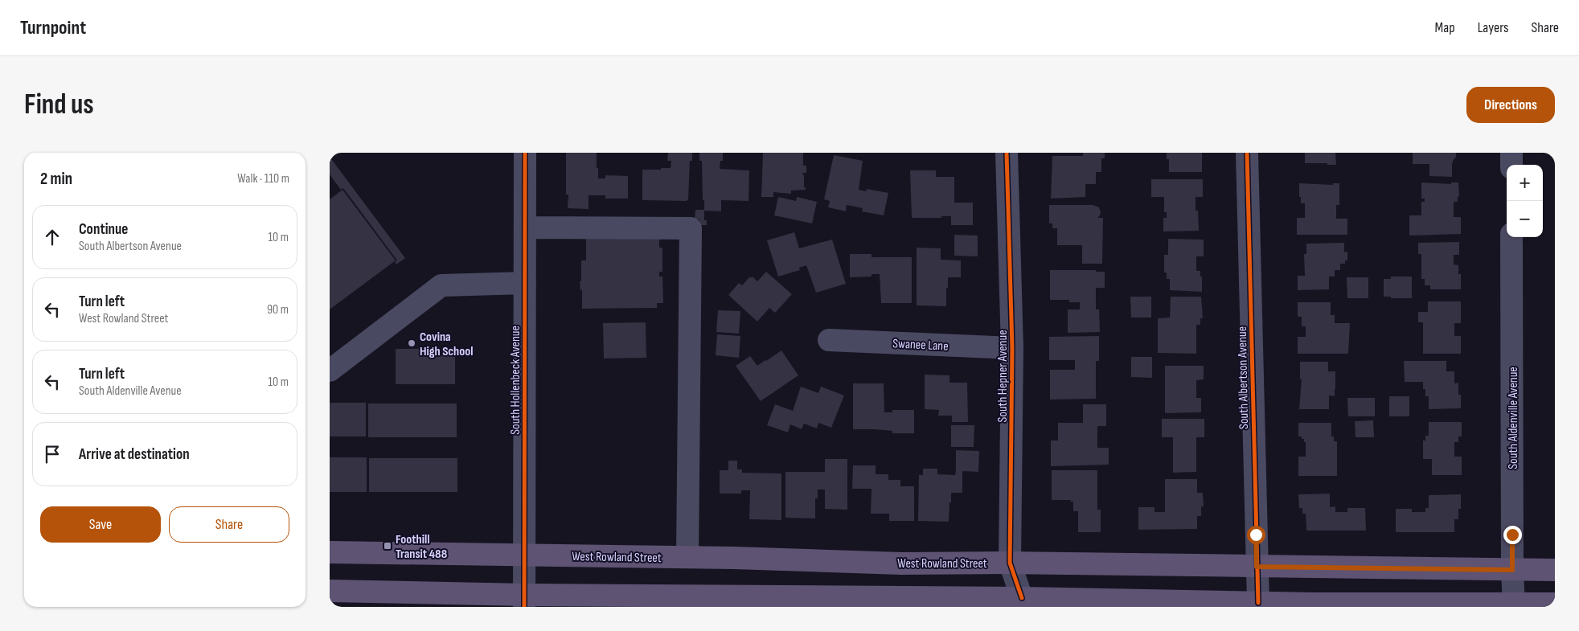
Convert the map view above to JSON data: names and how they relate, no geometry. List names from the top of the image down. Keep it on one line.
{"streets":{"main road":["West Rowland Street"],"street":["Swanee Lane","South Hepner Avenue","South Albertson Avenue","South Hollenbeck Avenue","South Aldenville Avenue"]},"crossings":[["Swanee Lane","South Hepner Avenue"],["South Hepner Avenue","West Rowland Street"],["South Albertson Avenue","West Rowland Street"],["South Hollenbeck Avenue","West Rowland Street"],["South Aldenville Avenue","West Rowland Street"]],"places":{"other":["Covina High School"],"transit":["Foothill Transit 488"]},"page":{"header":"Turnpoint","nav":["Map","Layers","Share"],"buttons":["Directions",["Save","Share"]],"title":"Find us","heading":["2 min","Walk · 110 m"],"map_buttons":["+","−"],"list":[["Continue","South Albertson Avenue","10 m"],["Turn left","West Rowland Street","90 m"],["Turn left","South Aldenville Avenue","10 m"],"Arrive at destination"]}}
